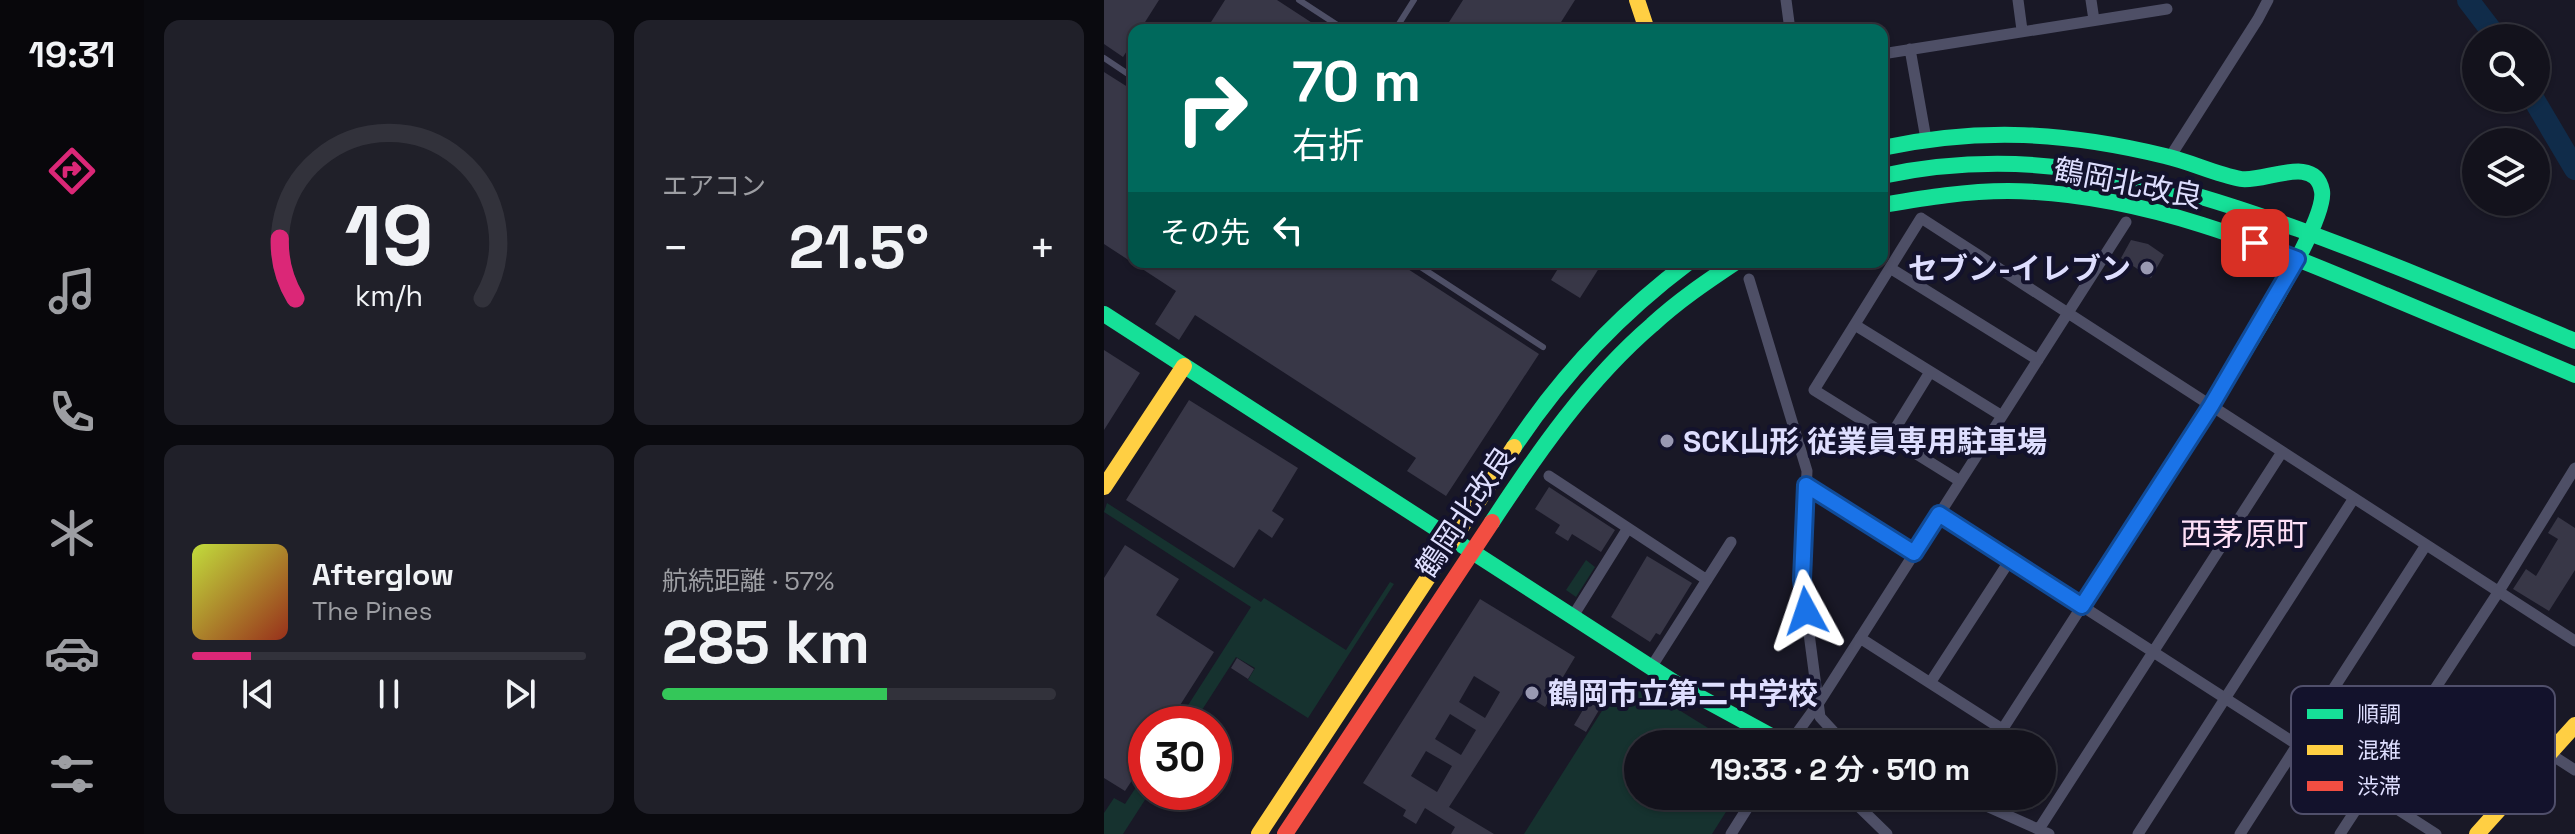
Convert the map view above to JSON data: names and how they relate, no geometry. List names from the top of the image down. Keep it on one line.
{"streets":{"main road":["鶴岡北改良"]},"districts":["西茅原町"],"places":["セブン-イレブン","SCK山形 従業員専用駐車場","鶴岡市立第二中学校"],"legend":["順調","混雑","渋滞"],"page":{"tabs":"19:31","tile":["エアコン",["航続距離 · 57%","285 km"]],"turn":["70 m","右折"],"then":"その先","heat":["−","21.5°","+"],"song":["Afterglow","The Pines"],"limit":"30","trip":"19:33 · 2 分 · 510 m","gauge":["19","km/h"]}}
